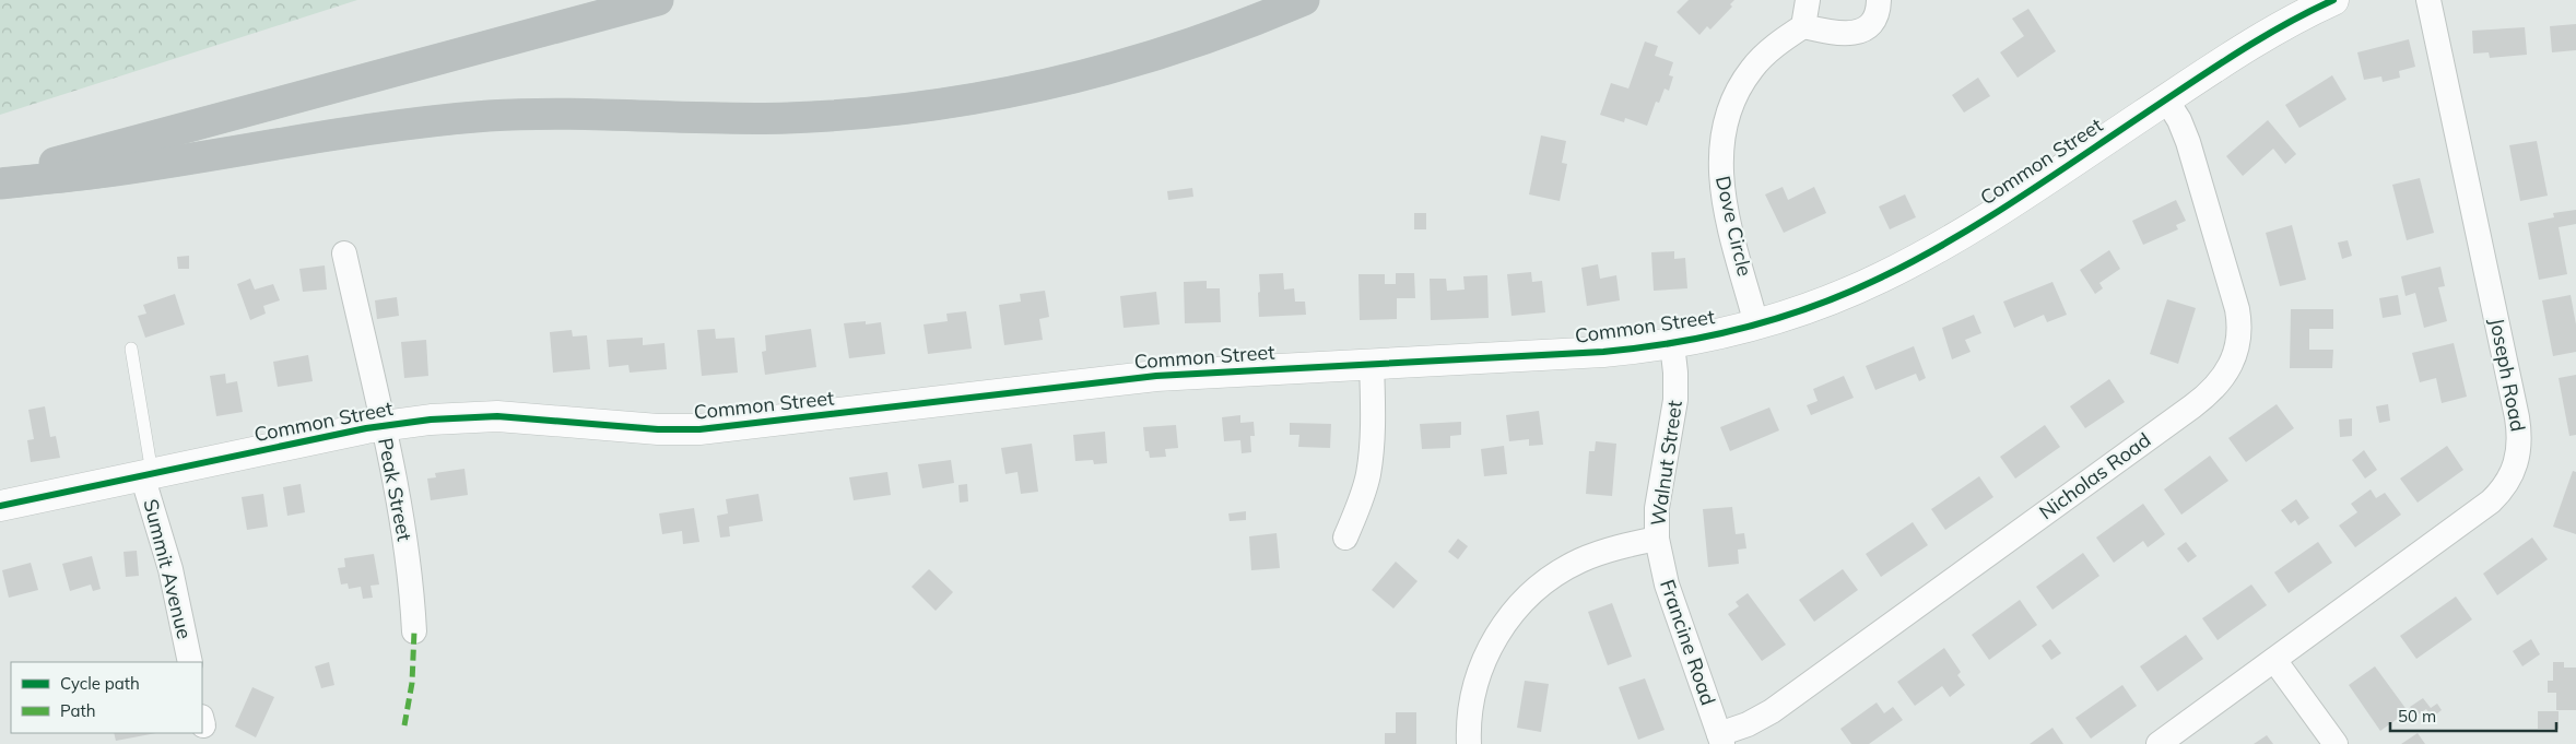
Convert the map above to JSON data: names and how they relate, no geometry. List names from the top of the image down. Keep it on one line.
{"streets":{"street":["Common Street","Dove Circle","Joseph Road","Walnut Street","Nicholas Road","Peak Street","Summit Avenue","Francine Road"]},"crossings":[["Common Street","Dove Circle"],["Common Street","Walnut Street"],["Common Street","Nicholas Road"],["Common Street","Peak Street"],["Common Street","Summit Avenue"],["Walnut Street","Francine Road"],["Nicholas Road","Francine Road"]],"legend":["Cycle path","Path"],"scale_bar":"50 m"}
